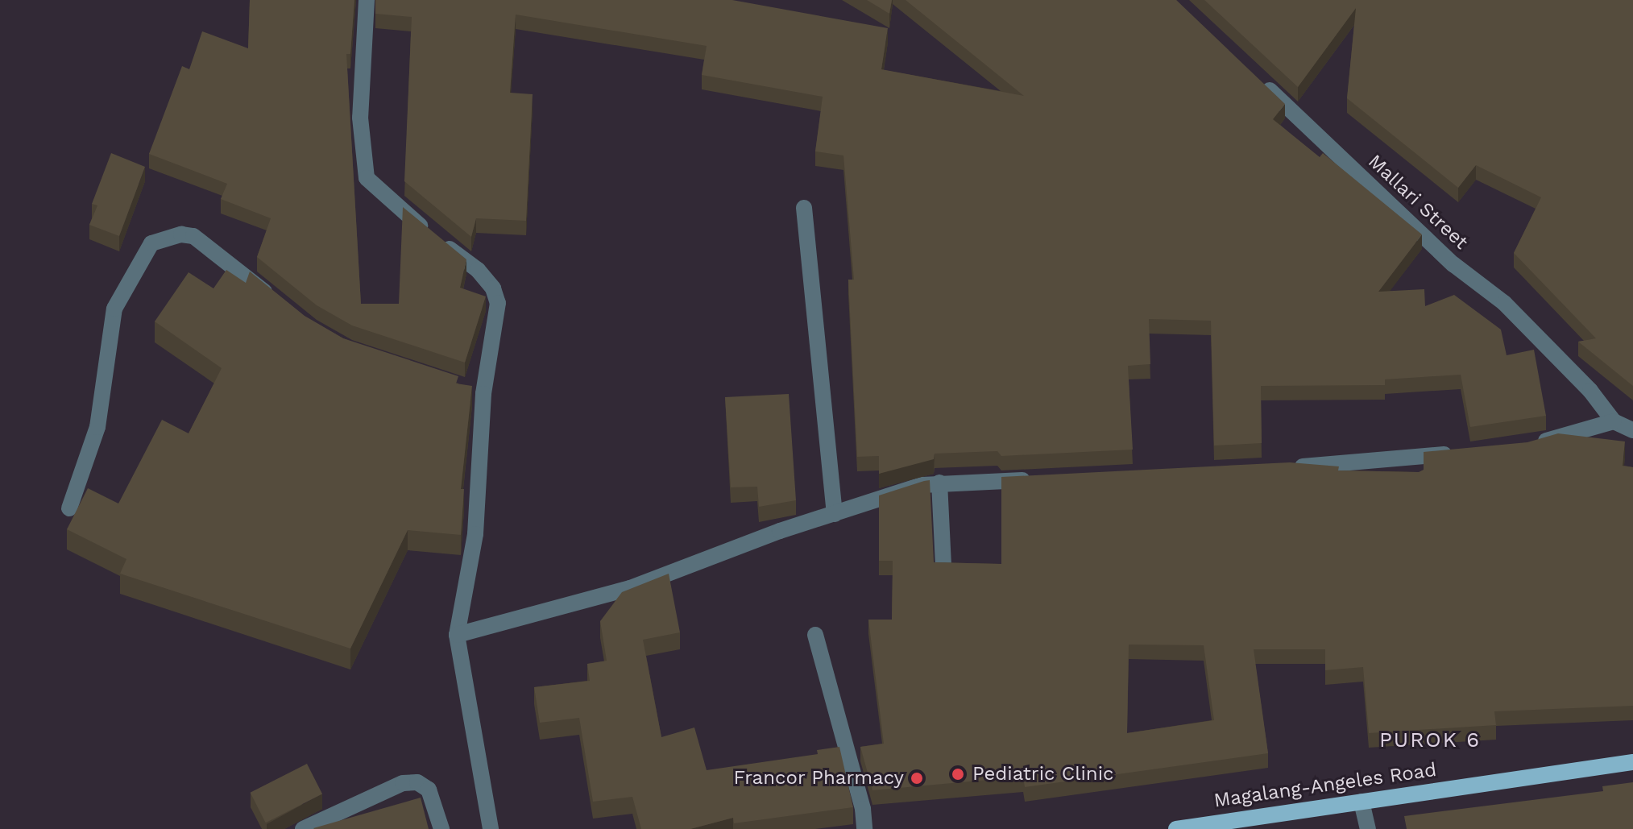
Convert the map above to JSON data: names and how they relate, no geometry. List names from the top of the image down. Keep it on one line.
{"streets":{"main road":["Magalang-Angeles Road"],"street":["Mallari Street"]},"districts":["PUROK 6"],"places":["Pediatric Clinic","Francor Pharmacy"]}
